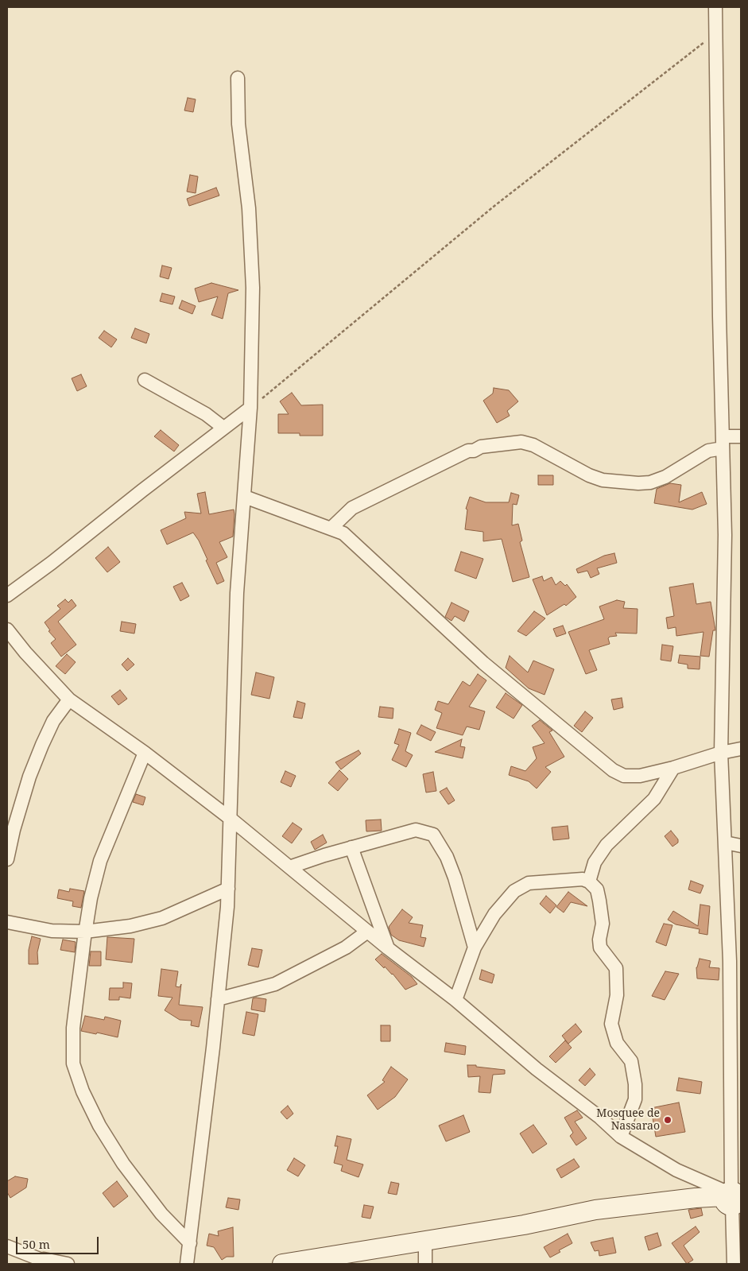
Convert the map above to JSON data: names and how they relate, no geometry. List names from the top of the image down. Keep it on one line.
{"places":["Mosquee de Nassarao"],"scale_bar":"50 m"}
